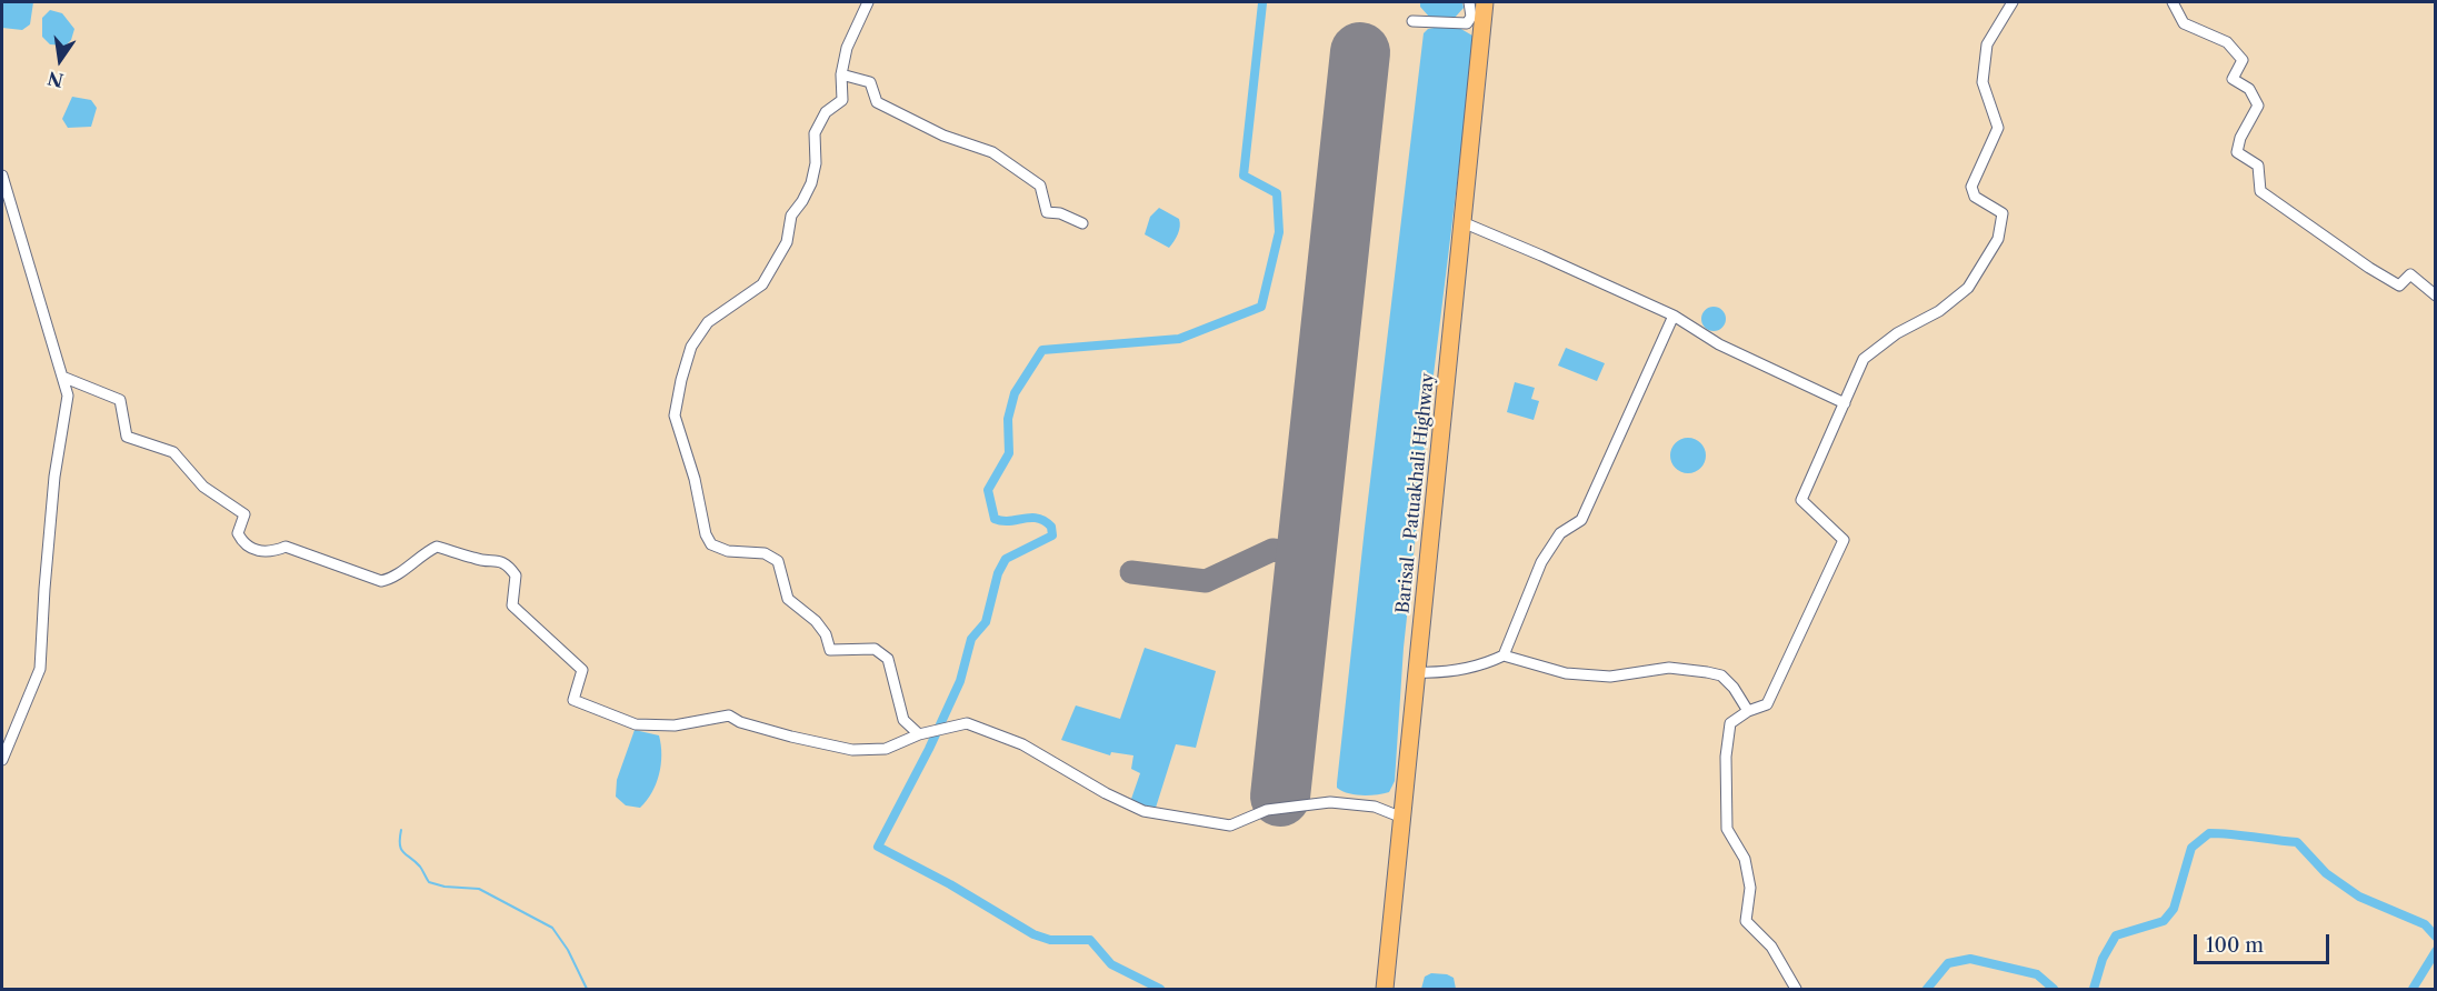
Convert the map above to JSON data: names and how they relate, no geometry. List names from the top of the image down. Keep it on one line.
{"streets":{"highway":["Barisal - Patuakhali Highway"]},"scale_bar":"100 m","north":"bottom"}
